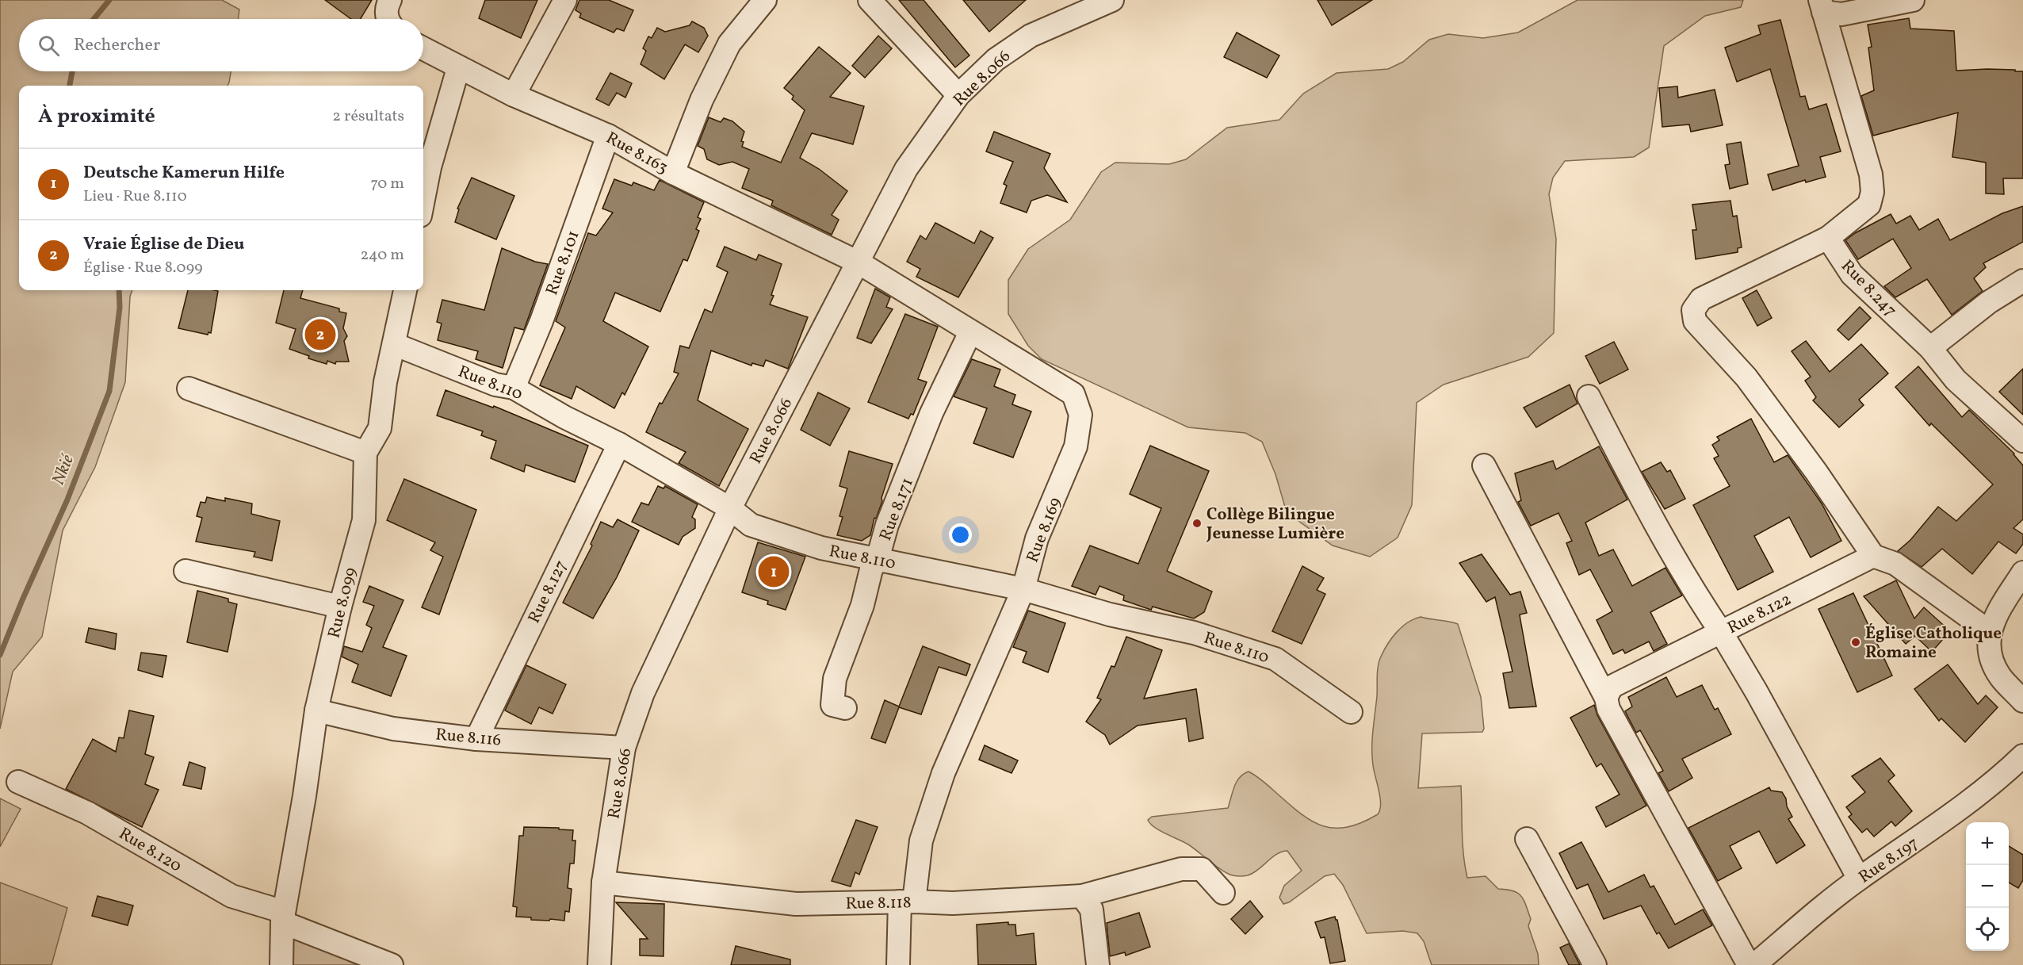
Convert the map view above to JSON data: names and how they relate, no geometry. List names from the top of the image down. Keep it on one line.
{"streets":{"street":["Rue 8.066","Rue 8.163","Rue 8.101","Rue 8.247","Rue 8.110","Rue 8.171","Rue 8.169","Rue 8.127","Rue 8.099","Rue 8.122","Rue 8.116","Rue 8.120","Rue 8.197","Rue 8.118"]},"crossings":[["Rue 8.066","Rue 8.163"],["Rue 8.066","Rue 8.110"],["Rue 8.066","Rue 8.169"],["Rue 8.066","Rue 8.116"],["Rue 8.066","Rue 8.118"],["Rue 8.163","Rue 8.101"],["Rue 8.163","Rue 8.169"],["Rue 8.101","Rue 8.110"],["Rue 8.110","Rue 8.171"],["Rue 8.110","Rue 8.169"],["Rue 8.110","Rue 8.127"],["Rue 8.110","Rue 8.099"],["Rue 8.171","Rue 8.169"],["Rue 8.169","Rue 8.118"],["Rue 8.127","Rue 8.116"],["Rue 8.099","Rue 8.116"],["Rue 8.099","Rue 8.120"],["Rue 8.122","Rue 8.197"]],"water":["Nkié"],"places":["Collège Bilingue Jeunesse Lumière","Église Catholique Romaine"],"page":{"search":"Rechercher","heading":["À proximité","2 résultats"],"list":[{"mark":"1","name":"Deutsche Kamerun Hilfe","note":"Lieu · Rue 8.110","value":"70 m"},{"mark":"2","name":"Vraie Église de Dieu","note":"Église · Rue 8.099","value":"240 m"}],"pins":["2","1"],"map_buttons":["+","−"]}}
